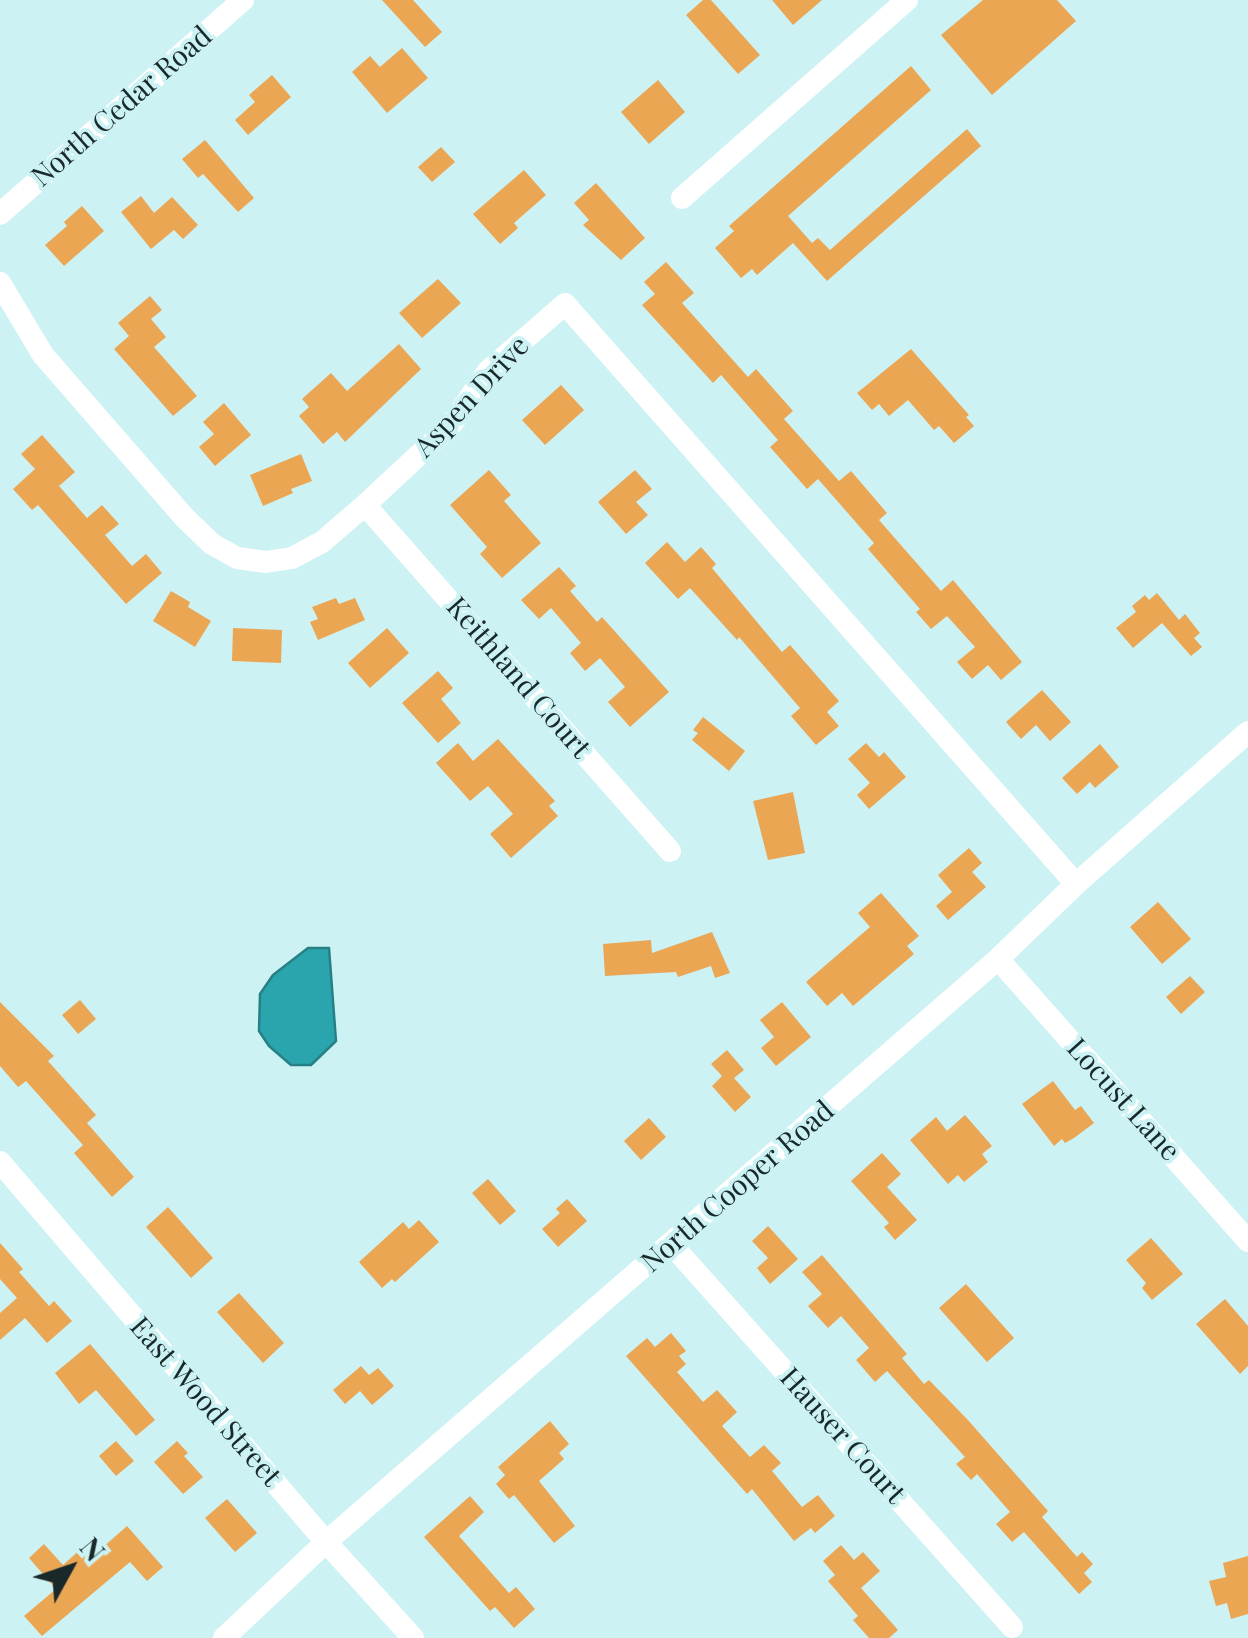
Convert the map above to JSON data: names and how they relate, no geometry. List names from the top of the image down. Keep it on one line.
{"streets":{"street":["North Cedar Road","Aspen Drive","Keithland Court","Locust Lane","North Cooper Road","East Wood Street","Hauser Court"]},"crossings":[["Aspen Drive","Keithland Court"],["Aspen Drive","North Cooper Road"],["Locust Lane","North Cooper Road"],["North Cooper Road","East Wood Street"],["North Cooper Road","Hauser Court"]],"north":"top right"}
